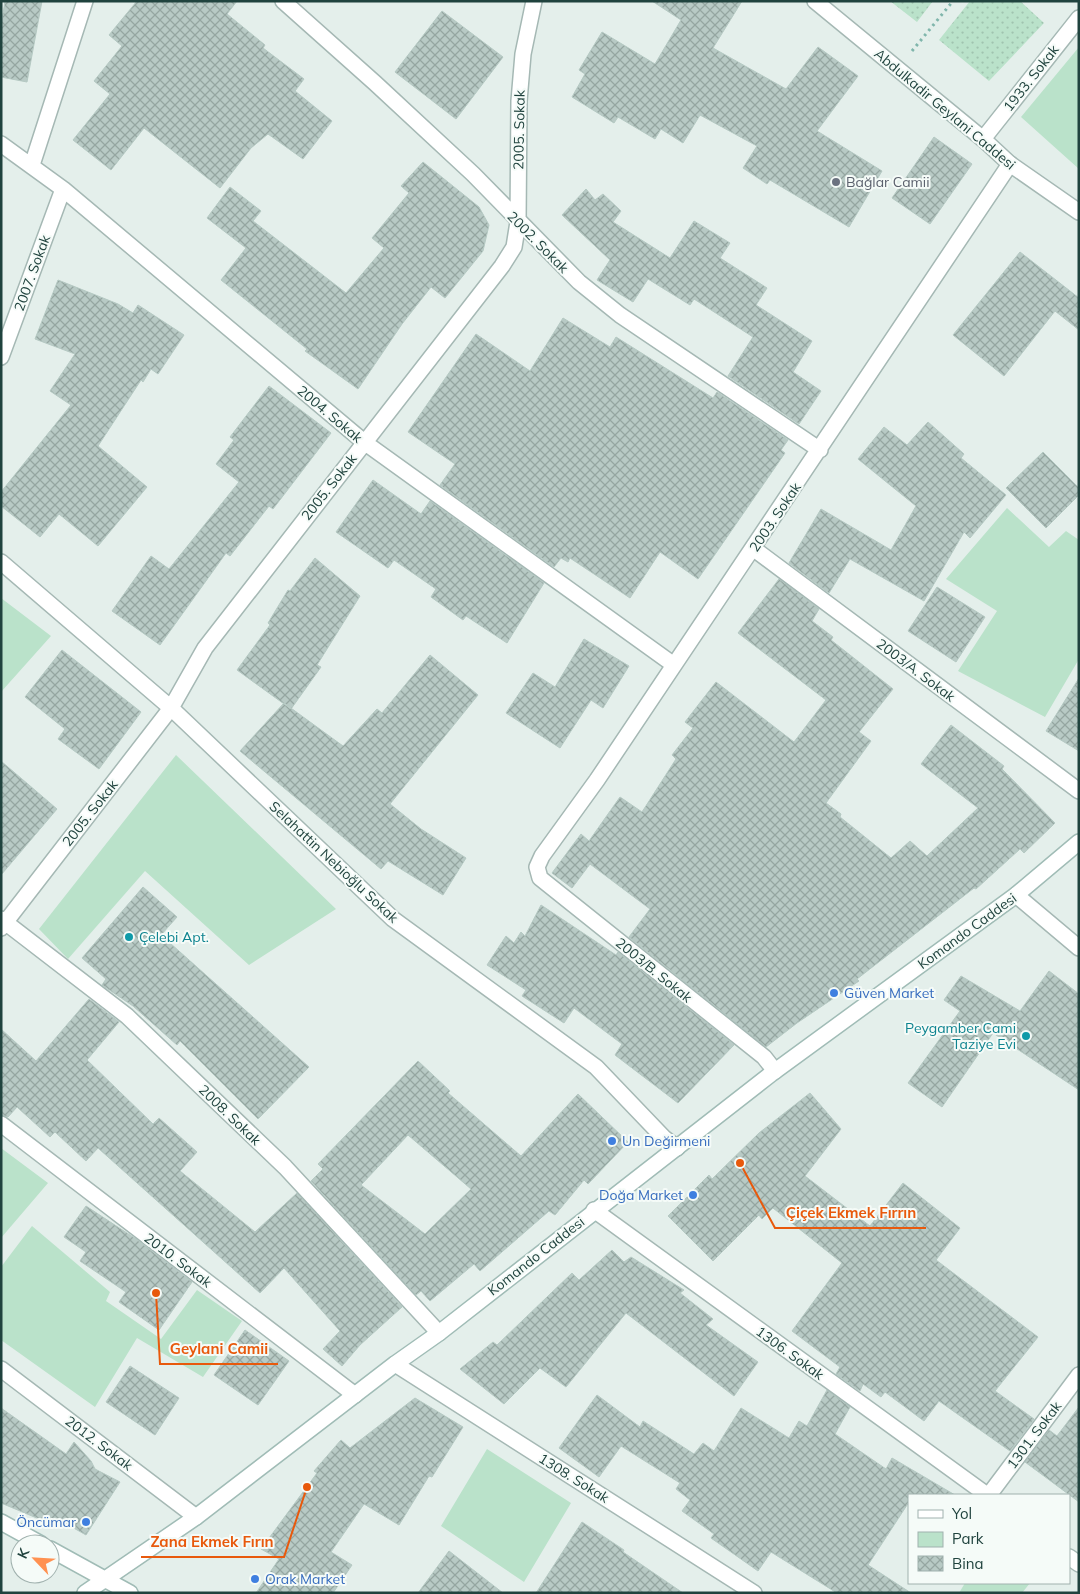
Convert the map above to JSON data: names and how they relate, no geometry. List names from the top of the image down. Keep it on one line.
{"streets":{"street":["1933. Sokak","Abdulkadir Geylani Caddesi","2005. Sokak","2002. Sokak","2007. Sokak","2004. Sokak","2003. Sokak","2003/A. Sokak","Selahattin Nebioğlu Sokak","Komando Caddesi","2003/B. Sokak","2008. Sokak","2010. Sokak","1306. Sokak","1301. Sokak","2012. Sokak","1308. Sokak"]},"crossings":[["1933. Sokak","Abdulkadir Geylani Caddesi"],["Abdulkadir Geylani Caddesi","2003. Sokak"],["2005. Sokak","2002. Sokak"],["2005. Sokak","2004. Sokak"],["2005. Sokak","Selahattin Nebioğlu Sokak"],["2005. Sokak","2008. Sokak"],["2002. Sokak","2003. Sokak"],["2007. Sokak","2004. Sokak"],["2004. Sokak","2003. Sokak"],["2003. Sokak","2003/A. Sokak"],["2003. Sokak","2003/B. Sokak"],["Selahattin Nebioğlu Sokak","Komando Caddesi"],["Komando Caddesi","2003/B. Sokak"],["Komando Caddesi","2008. Sokak"],["Komando Caddesi","2010. Sokak"],["Komando Caddesi","1306. Sokak"],["Komando Caddesi","2012. Sokak"],["Komando Caddesi","1308. Sokak"]],"places":["Bağlar Camii","Çelebi Apt.","Güven Market","Peygamber Cami Taziye Evi","Un Değirmeni","Çiçek Ekmek Fırrın","Doğa Market","Geylani Camii","Zana Ekmek Fırın","Öncümar","Orak Market"],"legend":["Yol","Park","Bina"],"north":"top left"}
